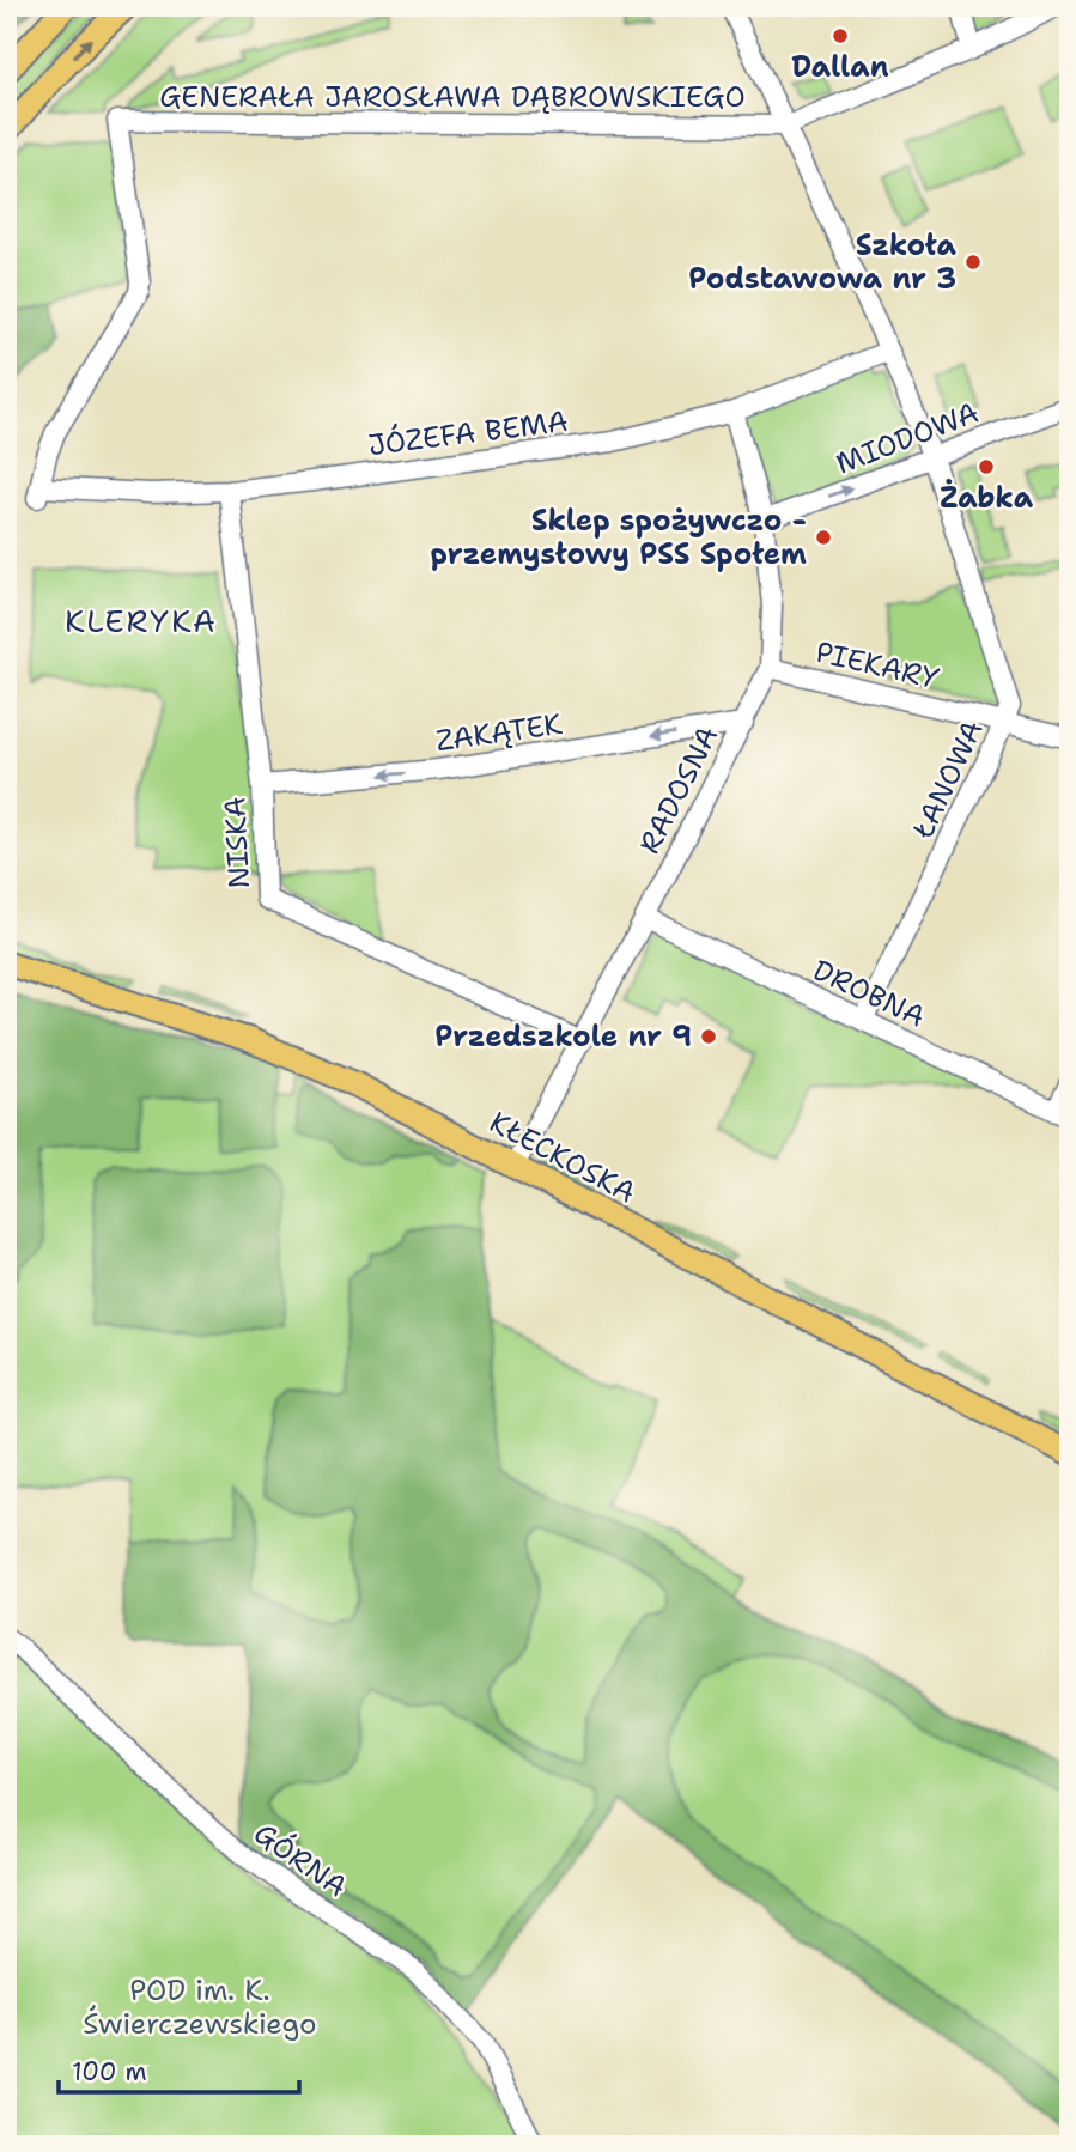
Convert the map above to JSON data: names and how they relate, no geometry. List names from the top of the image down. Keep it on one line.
{"streets":{"main road":["KŁECKOSKA"],"street":["GENERAŁA JAROSŁAWA DĄBROWSKIEGO","JÓZEFA BEMA","MIODOWA","PIEKARY","ZAKĄTEK","ŁANOWA","RADOSNA","NISKA","DROBNA","GÓRNA"]},"crossings":[["GENERAŁA JAROSŁAWA DĄBROWSKIEGO","JÓZEFA BEMA"],["GENERAŁA JAROSŁAWA DĄBROWSKIEGO","ŁANOWA"],["JÓZEFA BEMA","ŁANOWA"],["JÓZEFA BEMA","RADOSNA"],["JÓZEFA BEMA","NISKA"],["MIODOWA","ŁANOWA"],["MIODOWA","RADOSNA"],["PIEKARY","ŁANOWA"],["PIEKARY","RADOSNA"],["ZAKĄTEK","RADOSNA"],["ZAKĄTEK","NISKA"],["ŁANOWA","DROBNA"],["RADOSNA","NISKA"],["RADOSNA","DROBNA"],["RADOSNA","KŁECKOSKA"]],"one_way":["MIODOWA","ZAKĄTEK"],"districts":["KLERYKA"],"parks":["POD im. K. Świerczewskiego"],"places":["Dallan","Szkoła Podstawowa nr 3","Żabka","Sklep spożywczo - przemysłowy PSS Społem","Przedszkole nr 9"],"scale_bar":"100 m"}
